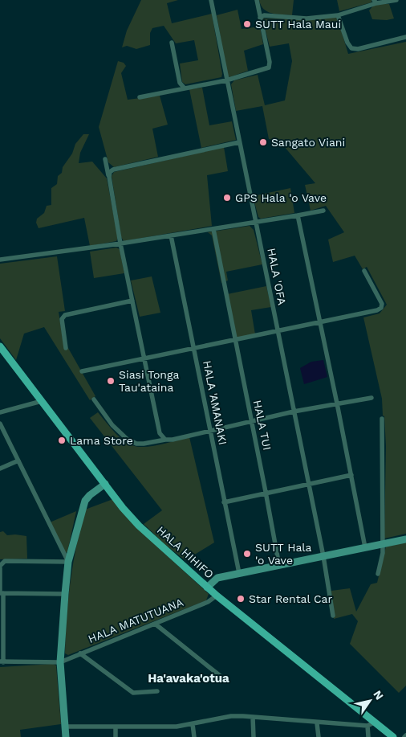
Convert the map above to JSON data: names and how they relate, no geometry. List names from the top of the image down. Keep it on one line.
{"streets":{"main road":["HALA HIHIFO"],"street":["HALA 'OFA","HALA 'AMANAKI","HALA TUI","HALA MATUTUANA"]},"crossings":[["HALA HIHIFO","HALA MATUTUANA"]],"districts":["Ha'avaka'otua"],"places":["SUTT Hala Maui","Sangato Viani","GPS Hala 'o Vave","Siasi Tonga Tau'ataina","Lama Store","SUTT Hala 'o Vave","Star Rental Car"],"north":"top right"}
